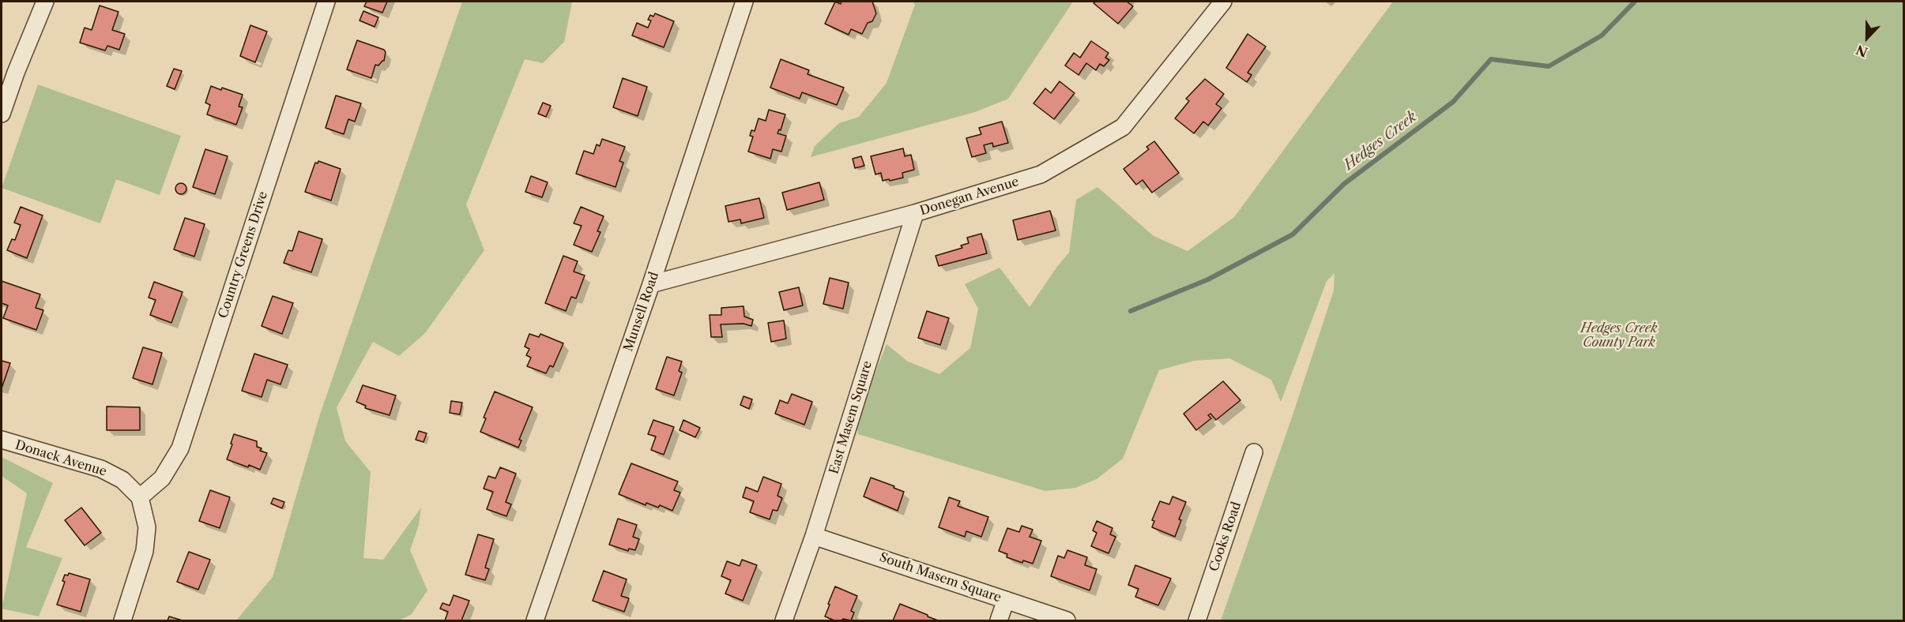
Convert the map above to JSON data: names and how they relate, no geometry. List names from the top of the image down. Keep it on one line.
{"streets":{"street":["Donegan Avenue","Country Greens Drive","Munsell Road","East Masem Square","Donack Avenue","Cooks Road","South Masem Square"]},"crossings":[["Donegan Avenue","Munsell Road"],["Donegan Avenue","East Masem Square"],["Country Greens Drive","Donack Avenue"],["East Masem Square","South Masem Square"]],"water":["Hedges Creek"],"parks":["Hedges Creek County Park"],"north":"bottom"}
